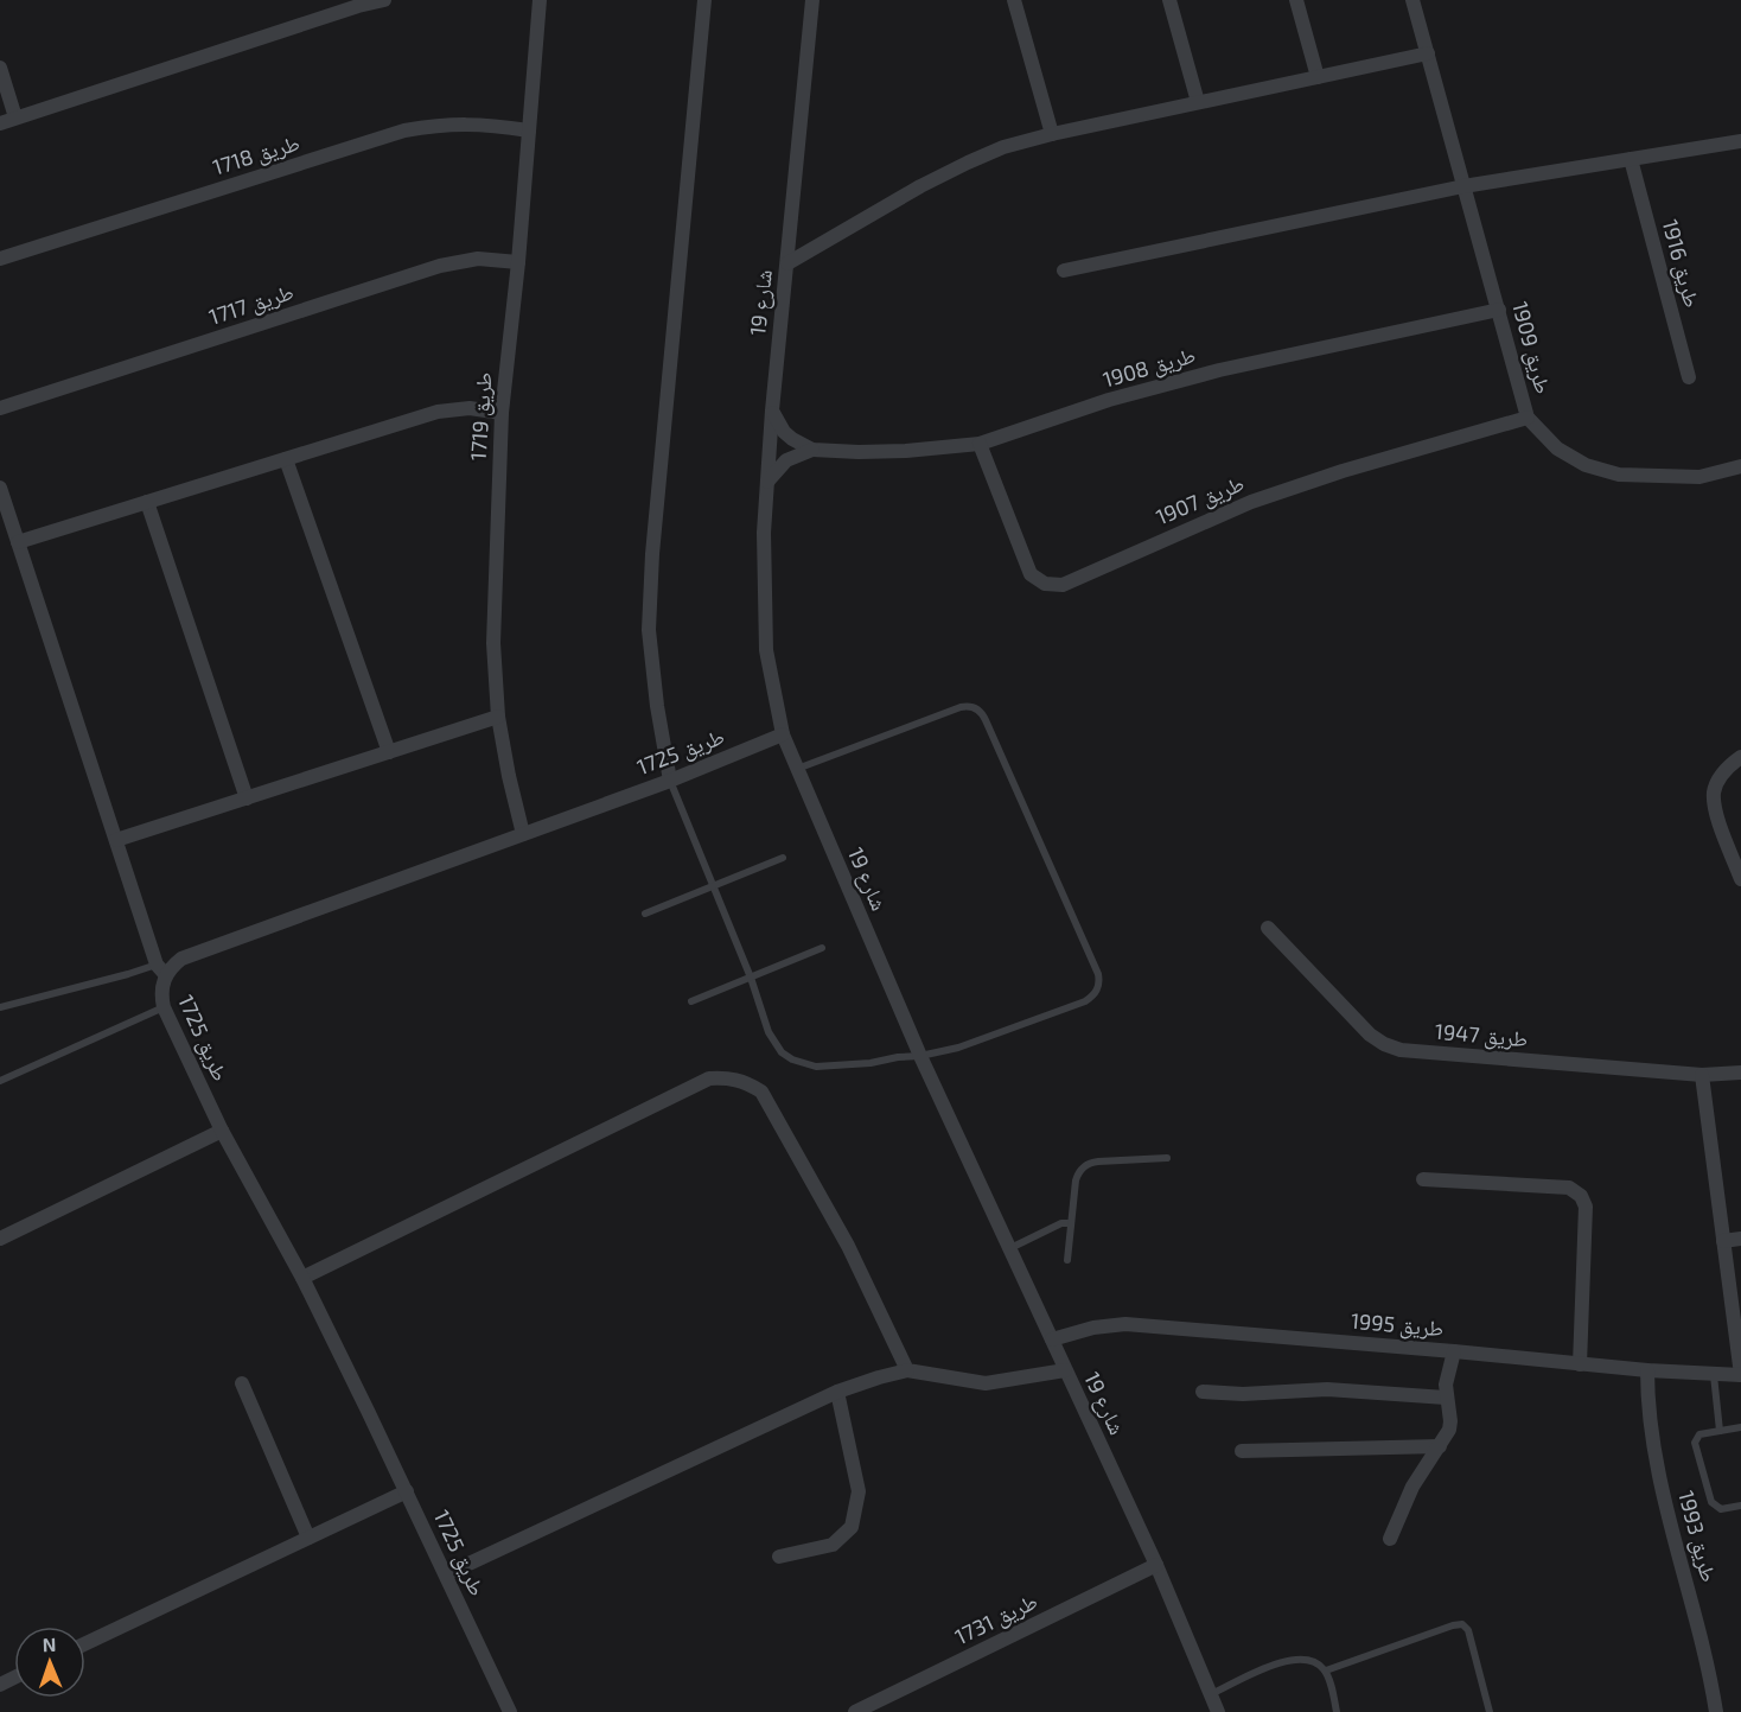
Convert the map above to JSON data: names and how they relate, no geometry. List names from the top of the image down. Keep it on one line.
{"streets":{"street":["طريق 1718","طريق 1916","شارع 19","طريق 1717","طريق 1909","طريق 1908","طريق 1719","طريق 1907","طريق 1725","طريق 1947","طريق 1995","طريق 1993","طريق 1731"]},"crossings":[["طريق 1718","طريق 1719"],["شارع 19","طريق 1725"],["شارع 19","طريق 1995"],["شارع 19","طريق 1731"],["طريق 1717","طريق 1719"],["طريق 1909","طريق 1908"],["طريق 1909","طريق 1907"],["طريق 1908","طريق 1907"],["طريق 1719","طريق 1725"],["طريق 1995","طريق 1993"]],"north":"top"}
